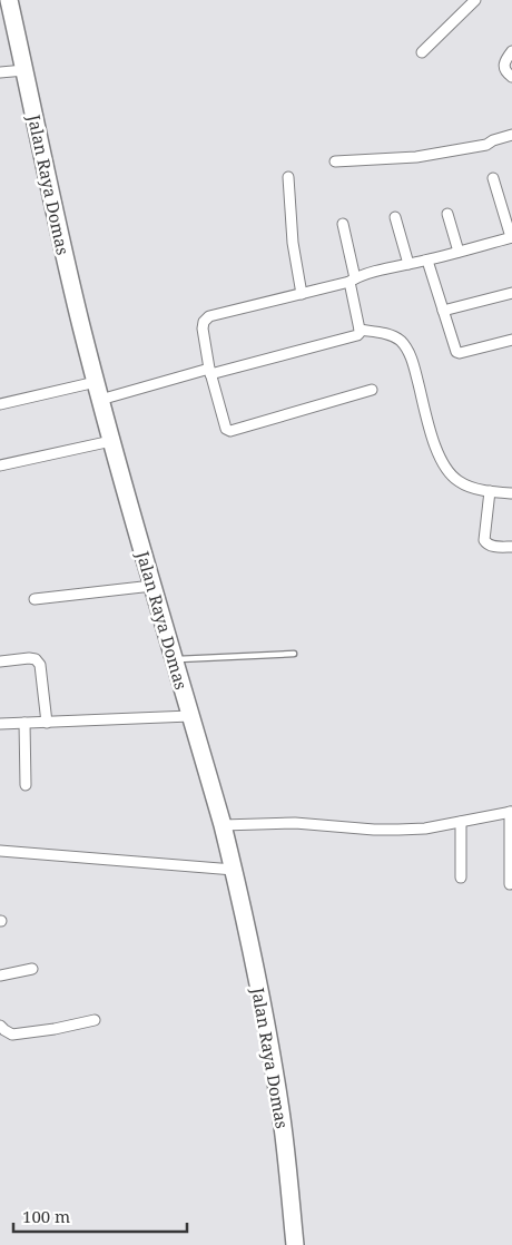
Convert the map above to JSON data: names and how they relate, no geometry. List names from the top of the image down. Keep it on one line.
{"streets":{"highway":["Jalan Raya Domas"]},"scale_bar":"100 m"}
